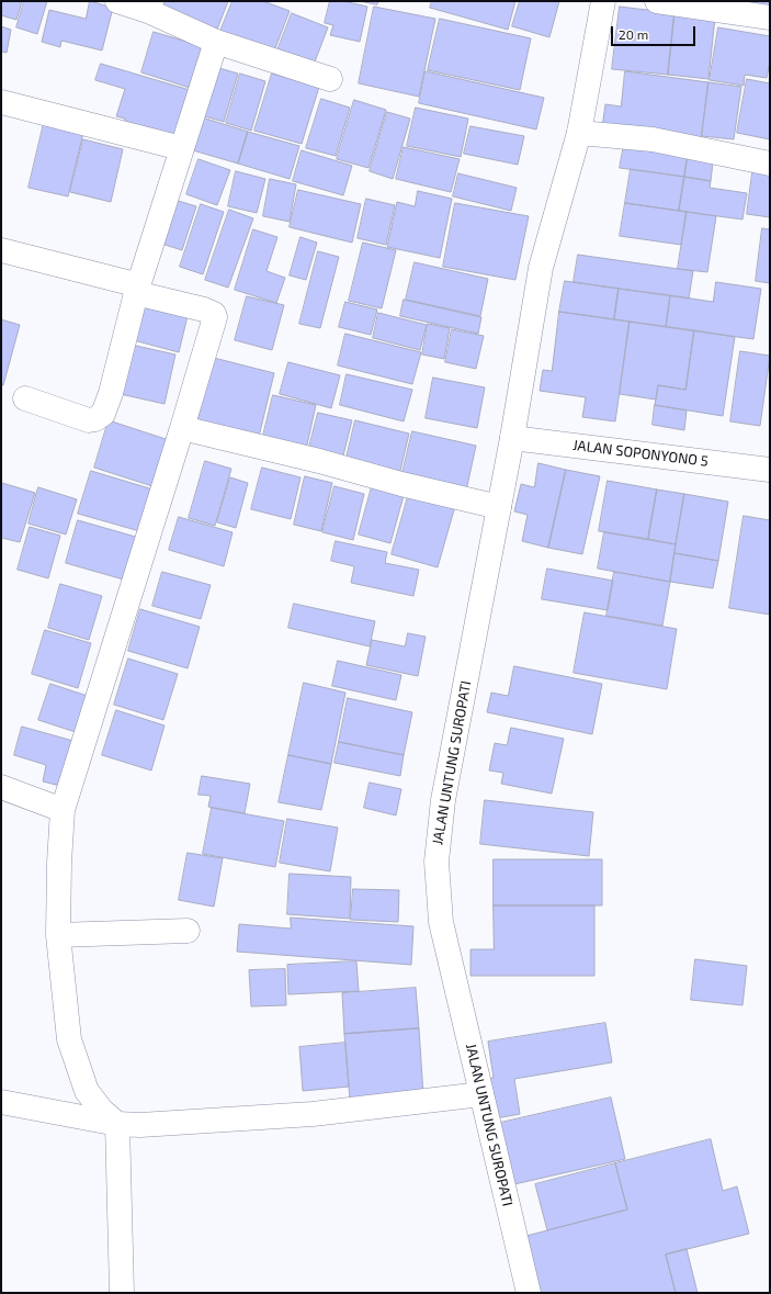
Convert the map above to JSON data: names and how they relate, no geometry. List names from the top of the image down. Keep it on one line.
{"streets":{"street":["JALAN SOPONYONO 5","JALAN UNTUNG SUROPATI"]},"crossings":[["JALAN SOPONYONO 5","JALAN UNTUNG SUROPATI"]],"scale_bar":"20 m"}
